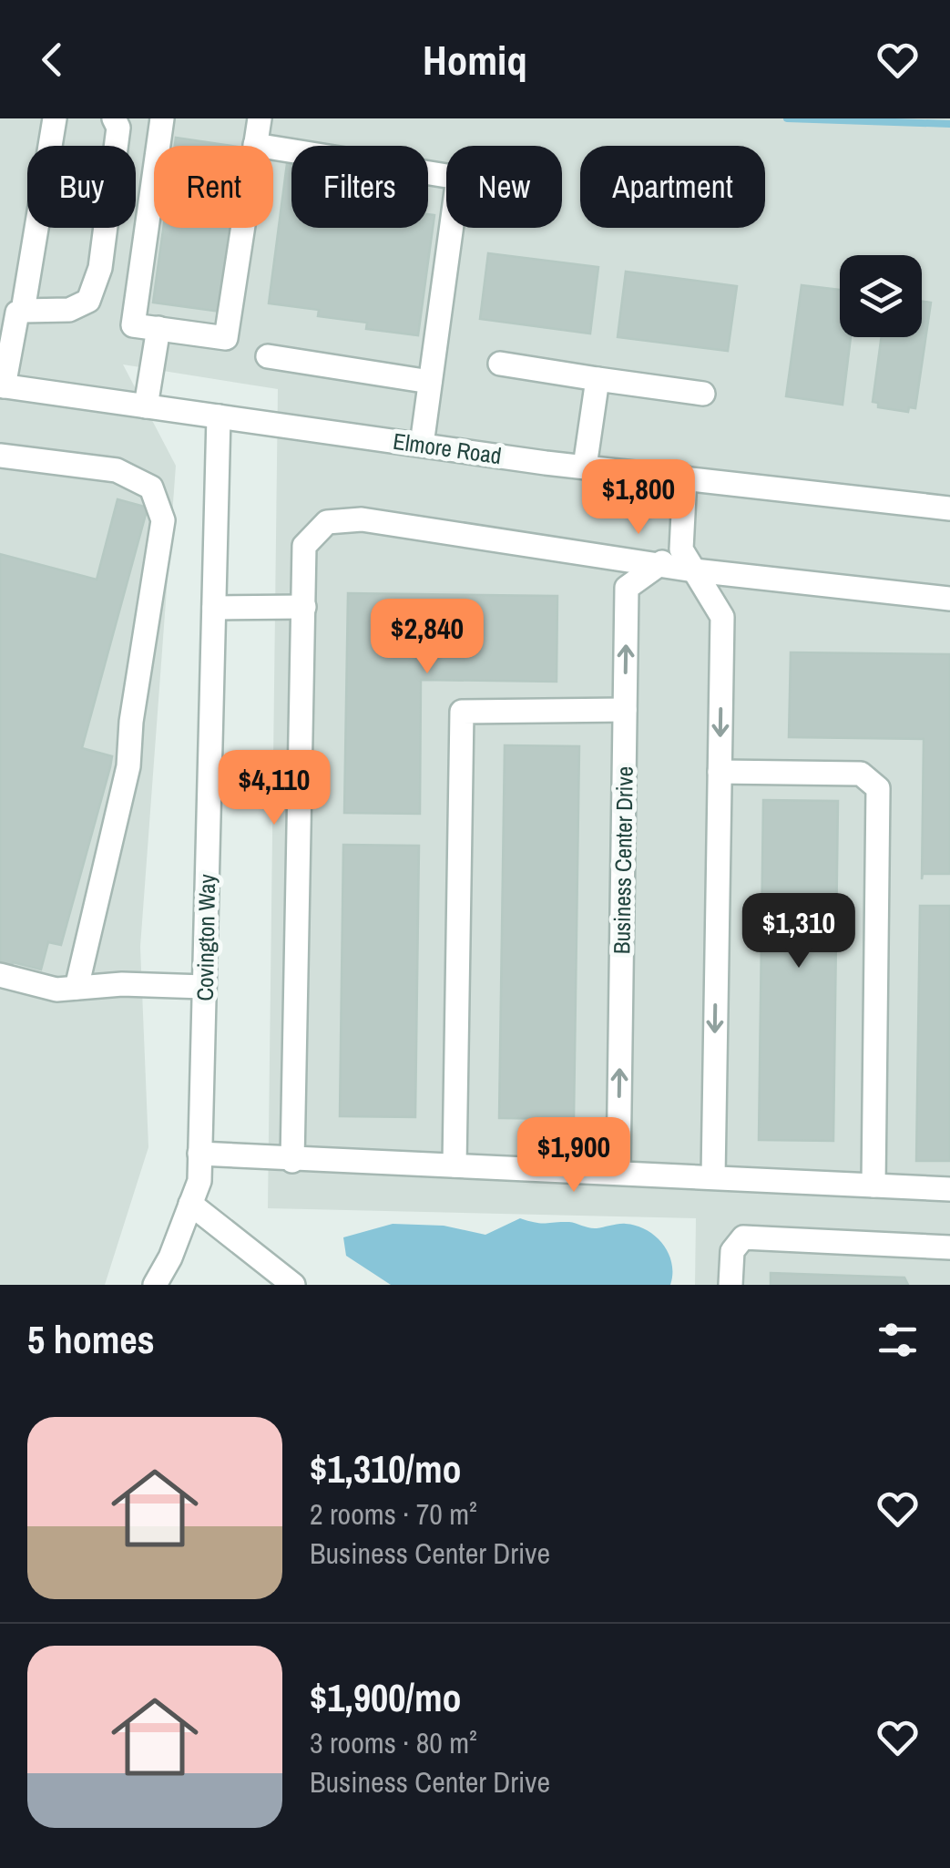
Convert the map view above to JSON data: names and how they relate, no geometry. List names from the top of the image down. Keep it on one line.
{"streets":{"street":["Elmore Road","Business Center Drive","Covington Way"]},"crossings":[["Elmore Road","Covington Way"]],"page":{"header":"Homiq","chip":["Buy","Rent","Filters","New","Apartment"],"price":["$1,800","$2,840","$4,110","$1,310","$1,900"],"heading":"5 homes","list":[{"name":"$1,310/mo","note":"2 rooms · 70 m² · Business Center Drive"},{"name":"$1,900/mo","note":"3 rooms · 80 m² · Business Center Drive"}]}}
